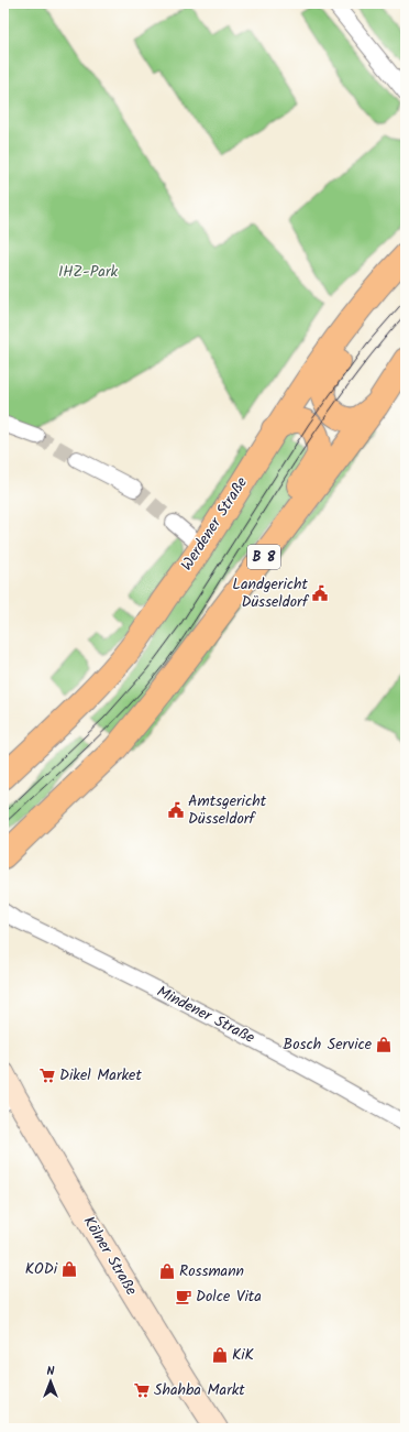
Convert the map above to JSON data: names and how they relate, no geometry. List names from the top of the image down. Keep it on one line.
{"streets":{"main road":["Werdener Straße","B 8","Kölner Straße"],"street":["Mindener Straße"]},"parks":["IHZ-Park"],"places":{"public building":["Landgericht Düsseldorf","Amtsgericht Düsseldorf"],"shop":["Bosch Service","KODi","Rossmann","KiK"],"supermarket":["Dikel Market","Shahba Markt"],"cafe":["Dolce Vita"]},"north":"top"}
